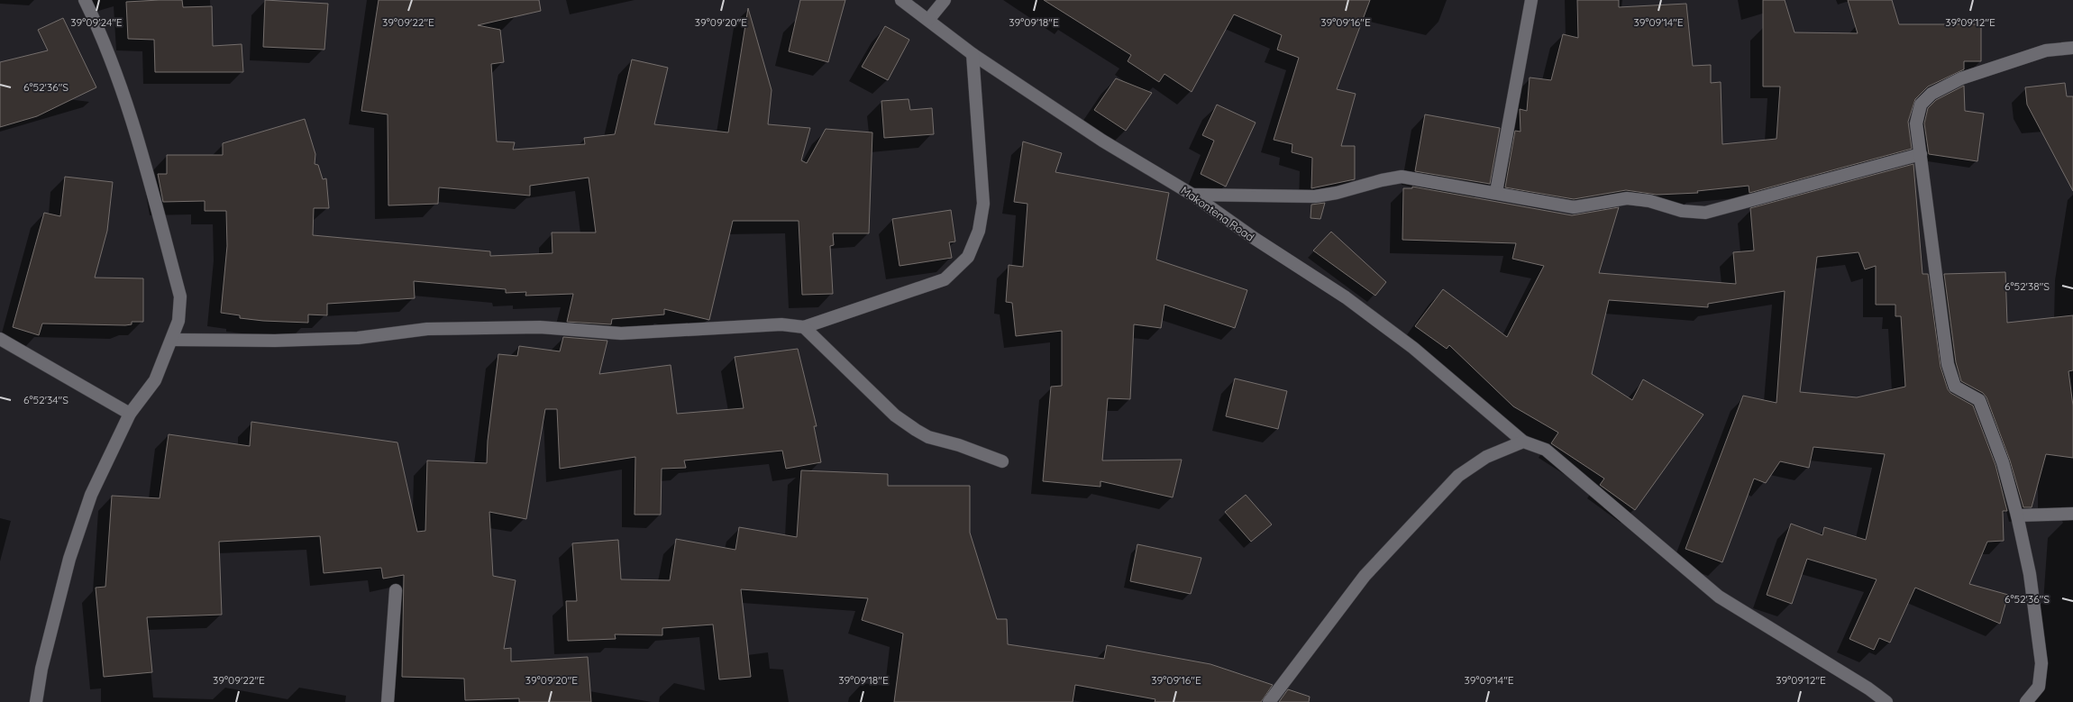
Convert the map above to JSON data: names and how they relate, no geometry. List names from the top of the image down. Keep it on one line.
{"streets":{"street":["Makontena Road"]},"coordinates":["39°09'24\"E","39°09'22\"E","39°09'20\"E","39°09'18\"E","39°09'16\"E","39°09'14\"E","39°09'12\"E","6°52'36\"S","6°52'38\"S","6°52'34\"S"]}
